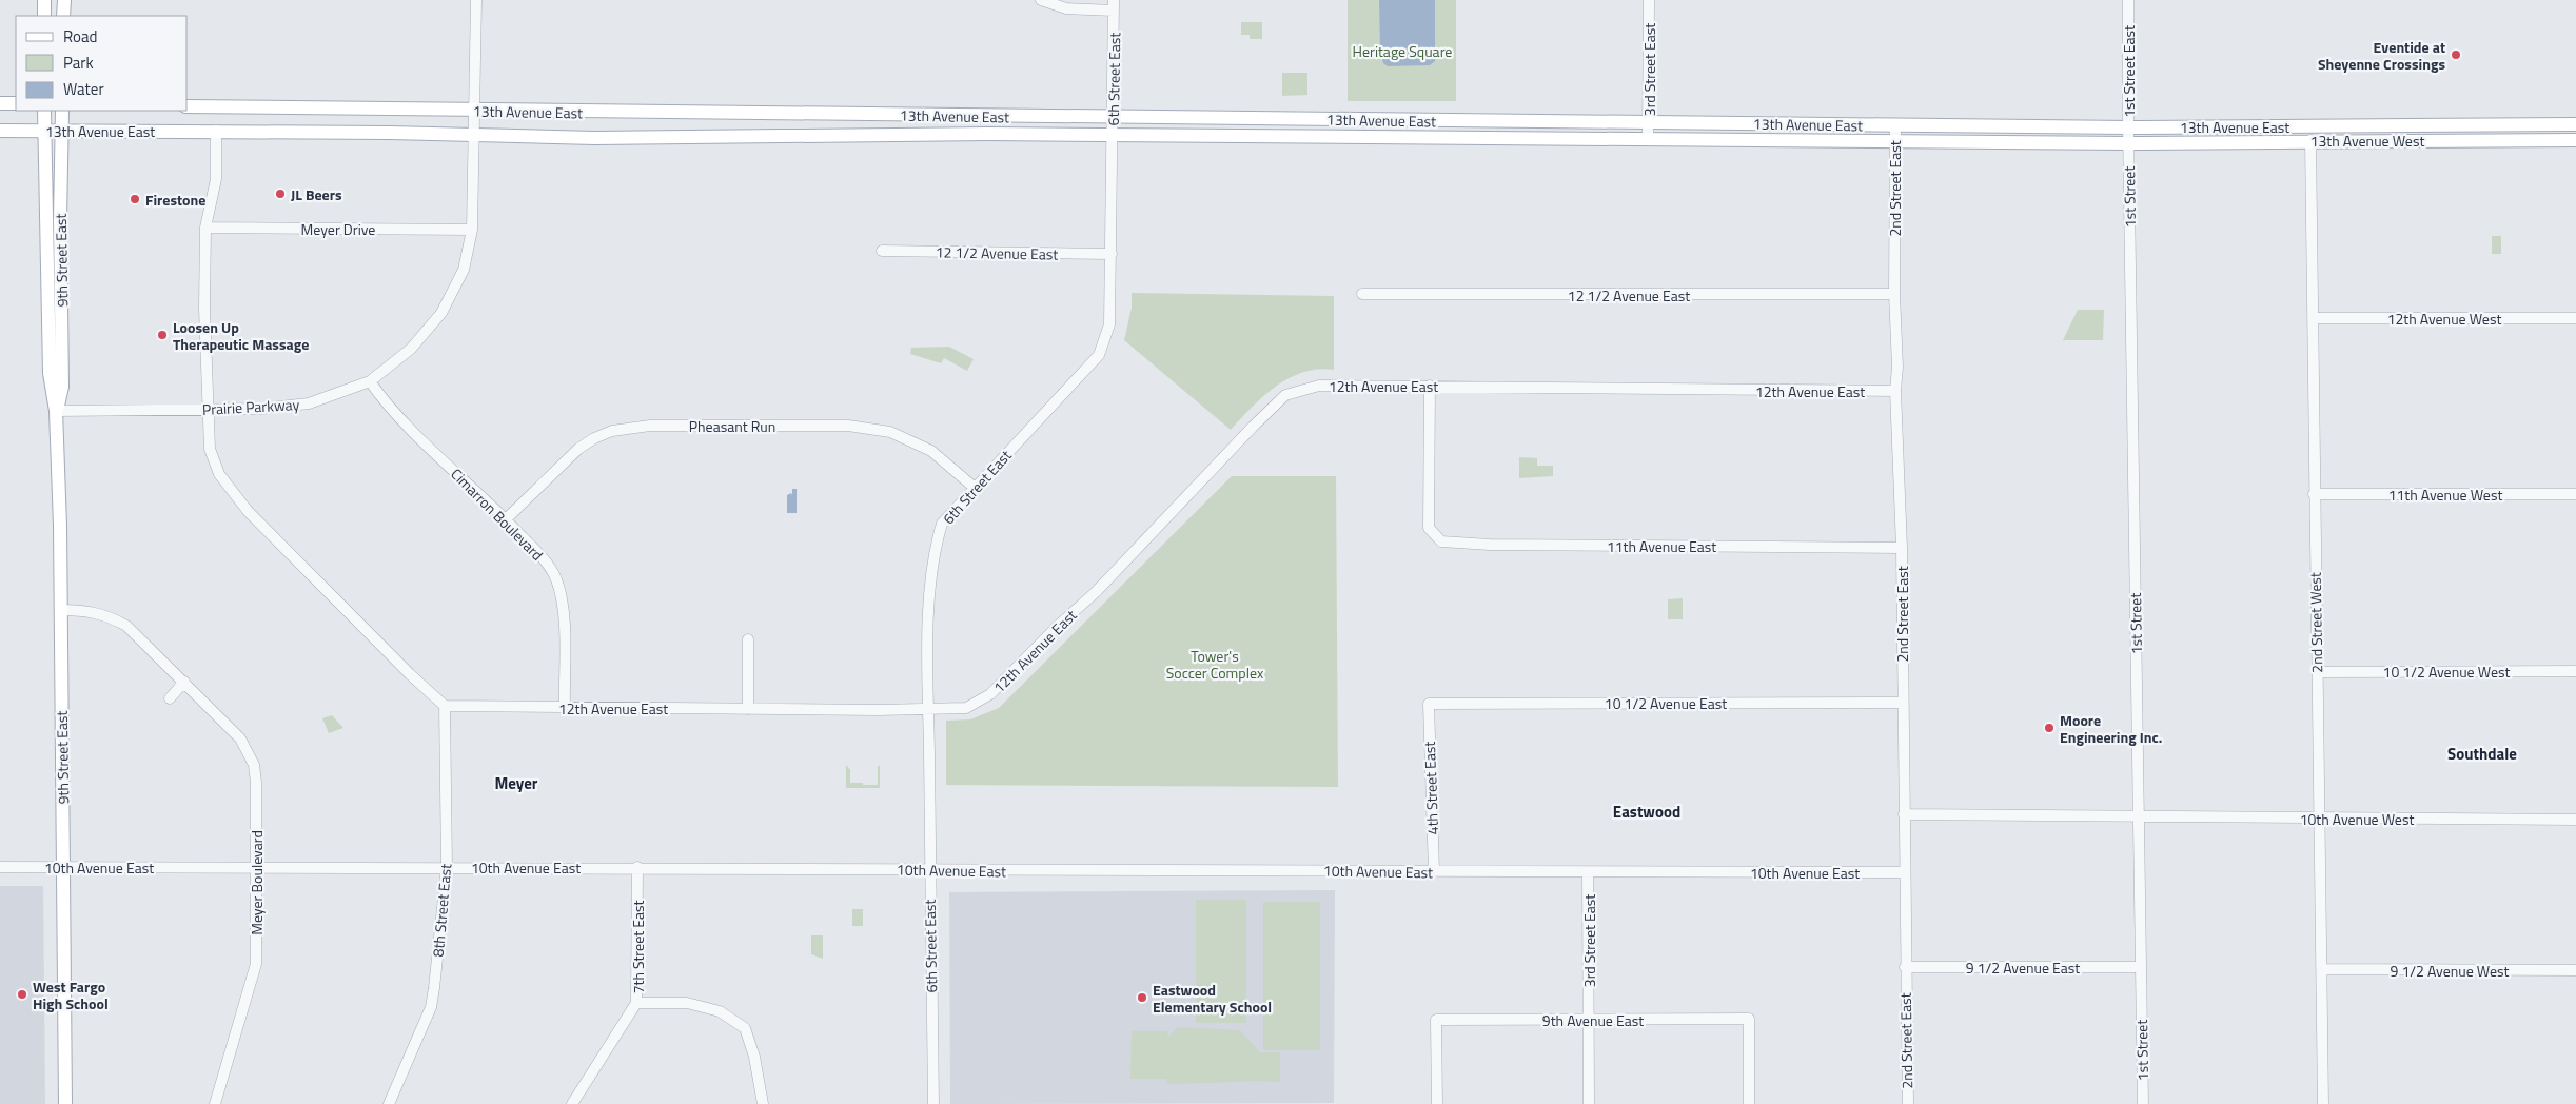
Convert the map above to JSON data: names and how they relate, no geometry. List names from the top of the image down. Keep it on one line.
{"streets":{"main road":["13th Avenue East","13th Avenue West","9th Street East"],"street":["3rd Street East","1st Street East","6th Street East","2nd Street East","1st Street","Meyer Drive","12 1/2 Avenue East","12th Avenue West","12th Avenue East","Prairie Parkway","Pheasant Run","11th Avenue West","Cimarron Boulevard","11th Avenue East","2nd Street West","10 1/2 Avenue West","10 1/2 Avenue East","4th Street East","10th Avenue West","10th Avenue East","Meyer Boulevard","8th Street East","7th Street East","9 1/2 Avenue East","9 1/2 Avenue West","9th Avenue East"]},"crossings":[["3rd Street East","13th Avenue East"],["3rd Street East","10th Avenue East"],["3rd Street East","9th Avenue East"],["1st Street East","13th Avenue East"],["1st Street East","13th Avenue West"],["1st Street East","1st Street"],["6th Street East","13th Avenue East"],["6th Street East","12 1/2 Avenue East"],["6th Street East","12th Avenue East"],["6th Street East","Pheasant Run"],["6th Street East","10th Avenue East"],["13th Avenue East","13th Avenue West"],["13th Avenue East","2nd Street East"],["13th Avenue East","1st Street"],["13th Avenue East","9th Street East"],["13th Avenue East","Prairie Parkway"],["13th Avenue West","1st Street"],["13th Avenue West","2nd Street West"],["2nd Street East","12 1/2 Avenue East"],["2nd Street East","12th Avenue East"],["2nd Street East","11th Avenue East"],["2nd Street East","10 1/2 Avenue East"],["2nd Street East","10th Avenue East"],["2nd Street East","9 1/2 Avenue East"],["1st Street","10th Avenue West"],["1st Street","9 1/2 Avenue East"],["Meyer Drive","Prairie Parkway"],["9th Street East","Prairie Parkway"],["9th Street East","10th Avenue East"],["9th Street East","Meyer Boulevard"],["12th Avenue West","2nd Street West"],["12th Avenue East","Cimarron Boulevard"],["12th Avenue East","11th Avenue East"],["12th Avenue East","8th Street East"],["Prairie Parkway","Cimarron Boulevard"],["Pheasant Run","Cimarron Boulevard"],["11th Avenue West","2nd Street West"],["2nd Street West","10 1/2 Avenue West"],["2nd Street West","10th Avenue West"],["2nd Street West","9 1/2 Avenue West"],["10 1/2 Avenue East","4th Street East"],["4th Street East","10th Avenue East"],["10th Avenue East","Meyer Boulevard"],["10th Avenue East","8th Street East"],["10th Avenue East","7th Street East"]],"districts":["Southdale","Meyer","Eastwood"],"parks":["Heritage Square","Tower's Soccer Complex"],"places":["Eventide at Sheyenne Crossings","JL Beers","Firestone","Loosen Up Therapeutic Massage","Moore Engineering Inc.","West Fargo High School","Eastwood Elementary School"],"legend":["Road","Park","Water"]}
